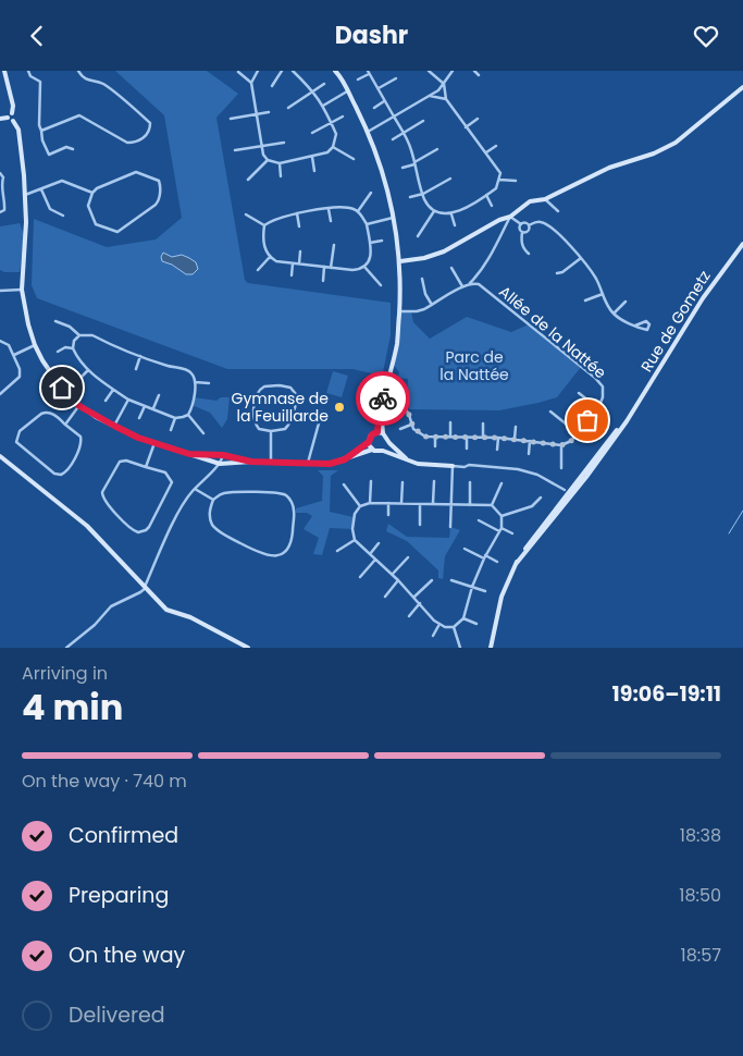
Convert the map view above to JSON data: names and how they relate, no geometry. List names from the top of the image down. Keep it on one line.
{"streets":{"street":["Rue de Gometz","Allée de la Nattée"]},"parks":["Parc de la Nattée"],"places":["Gymnase de la Feuillarde"],"page":{"header":"Dashr","heading":["4 min","Arriving in","19:06–19:11"],"bar":"On the way · 740 m","list":[["Confirmed","18:38"],["Preparing","18:50"],["On the way","18:57"],"Delivered"]}}
